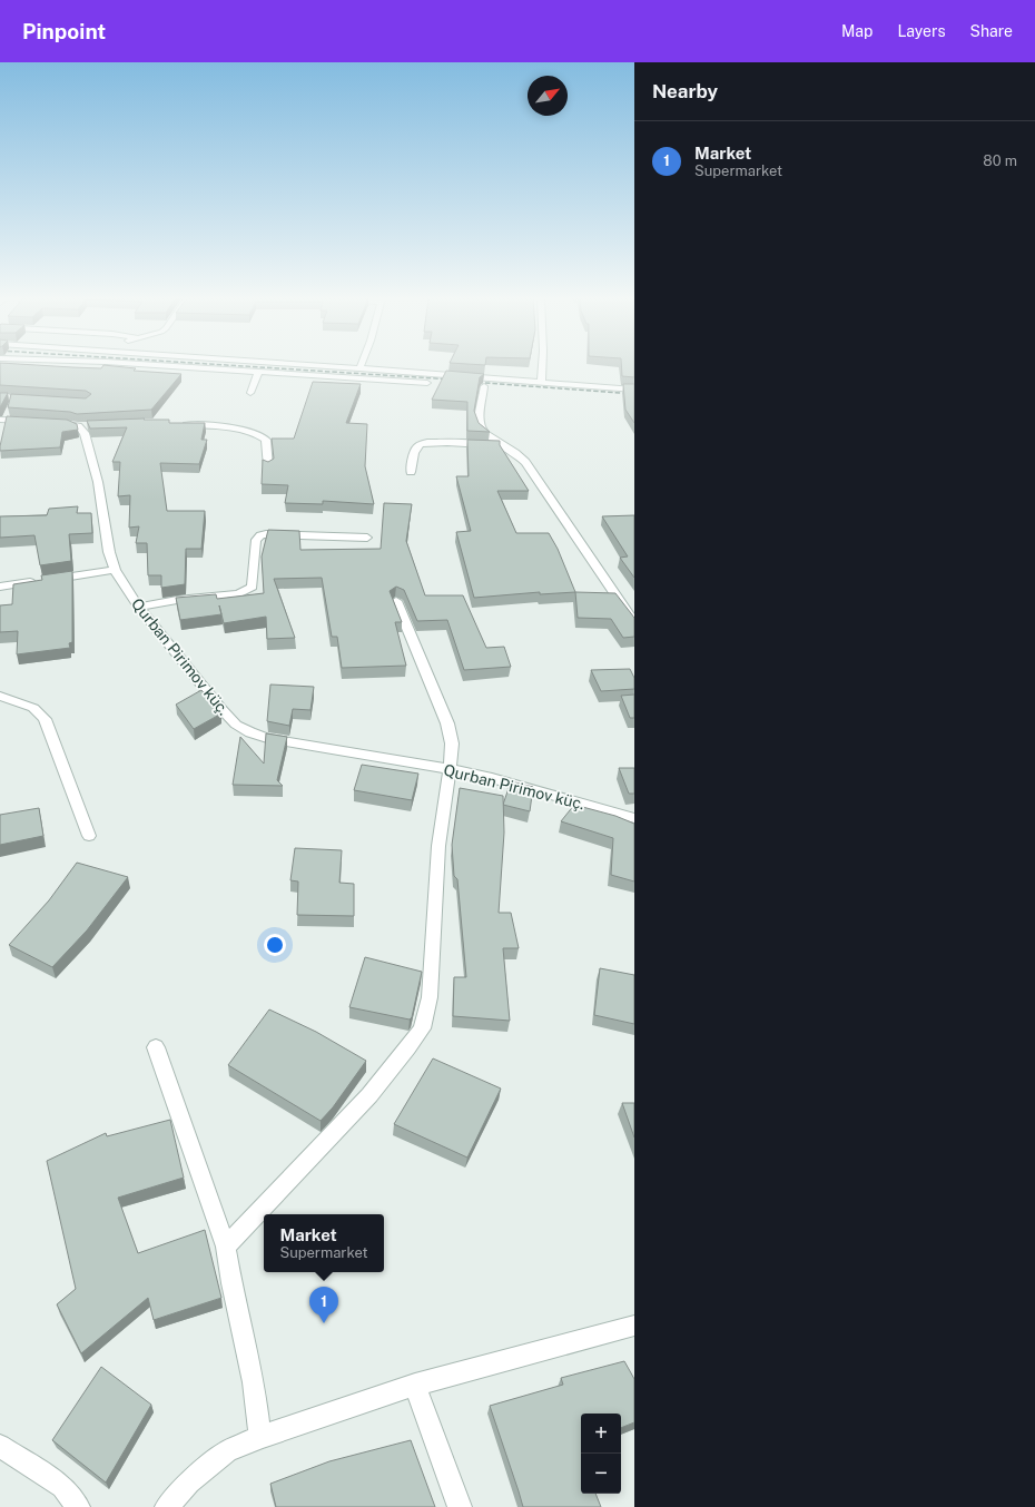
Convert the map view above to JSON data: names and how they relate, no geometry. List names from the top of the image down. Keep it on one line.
{"streets":{"street":["Qurban Pirimov küç."]},"north":"top right","page":{"header":"Pinpoint","nav":["Map","Layers","Share"],"heading":"Nearby","list":[{"mark":"1","name":"Market","note":"Supermarket","value":"80 m"}],"popup":["Market","Supermarket"],"pins":"1","map_buttons":["+","−"]}}
